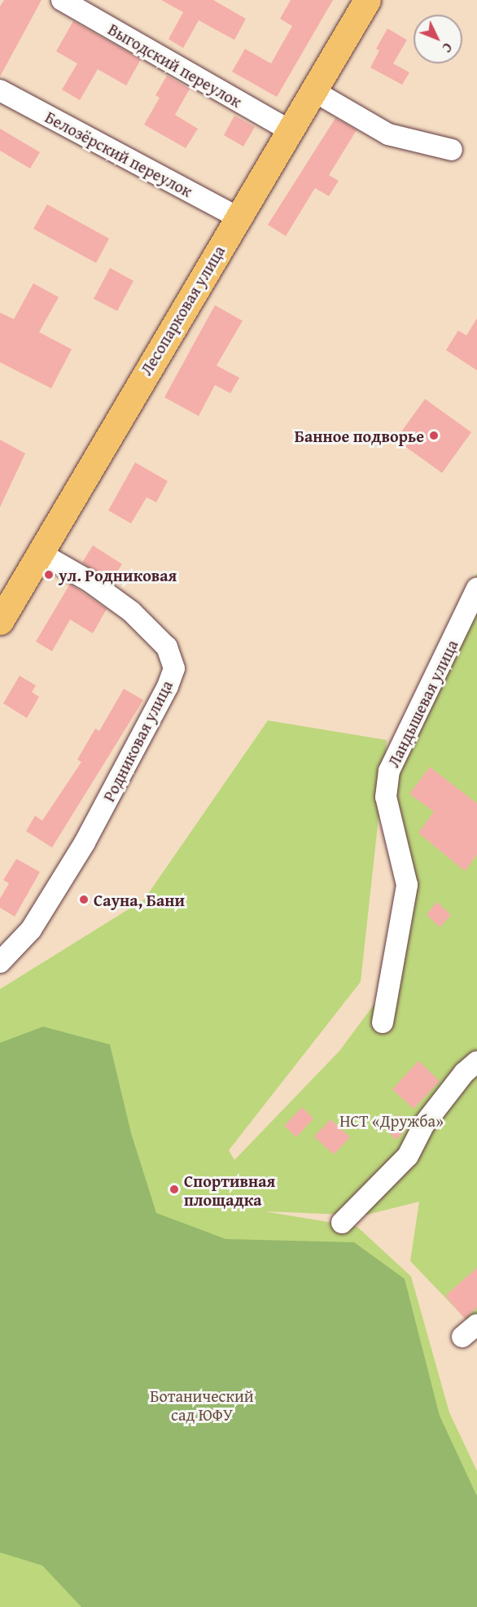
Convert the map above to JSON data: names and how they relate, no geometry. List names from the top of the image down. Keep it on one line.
{"streets":{"main road":["Лесопарковая улица"],"street":["Выгодский переулок","Белозёрский переулок","Ландышевая улица","Родниковая улица"]},"crossings":[["Выгодский переулок","Лесопарковая улица"],["Белозёрский переулок","Лесопарковая улица"],["Лесопарковая улица","Родниковая улица"]],"parks":["НСТ «Дружба»","Ботанический сад ЮФУ"],"places":["Банное подворье","ул. Родниковая","Сауна, Бани","Спортивная площадка"],"north":"bottom right"}
